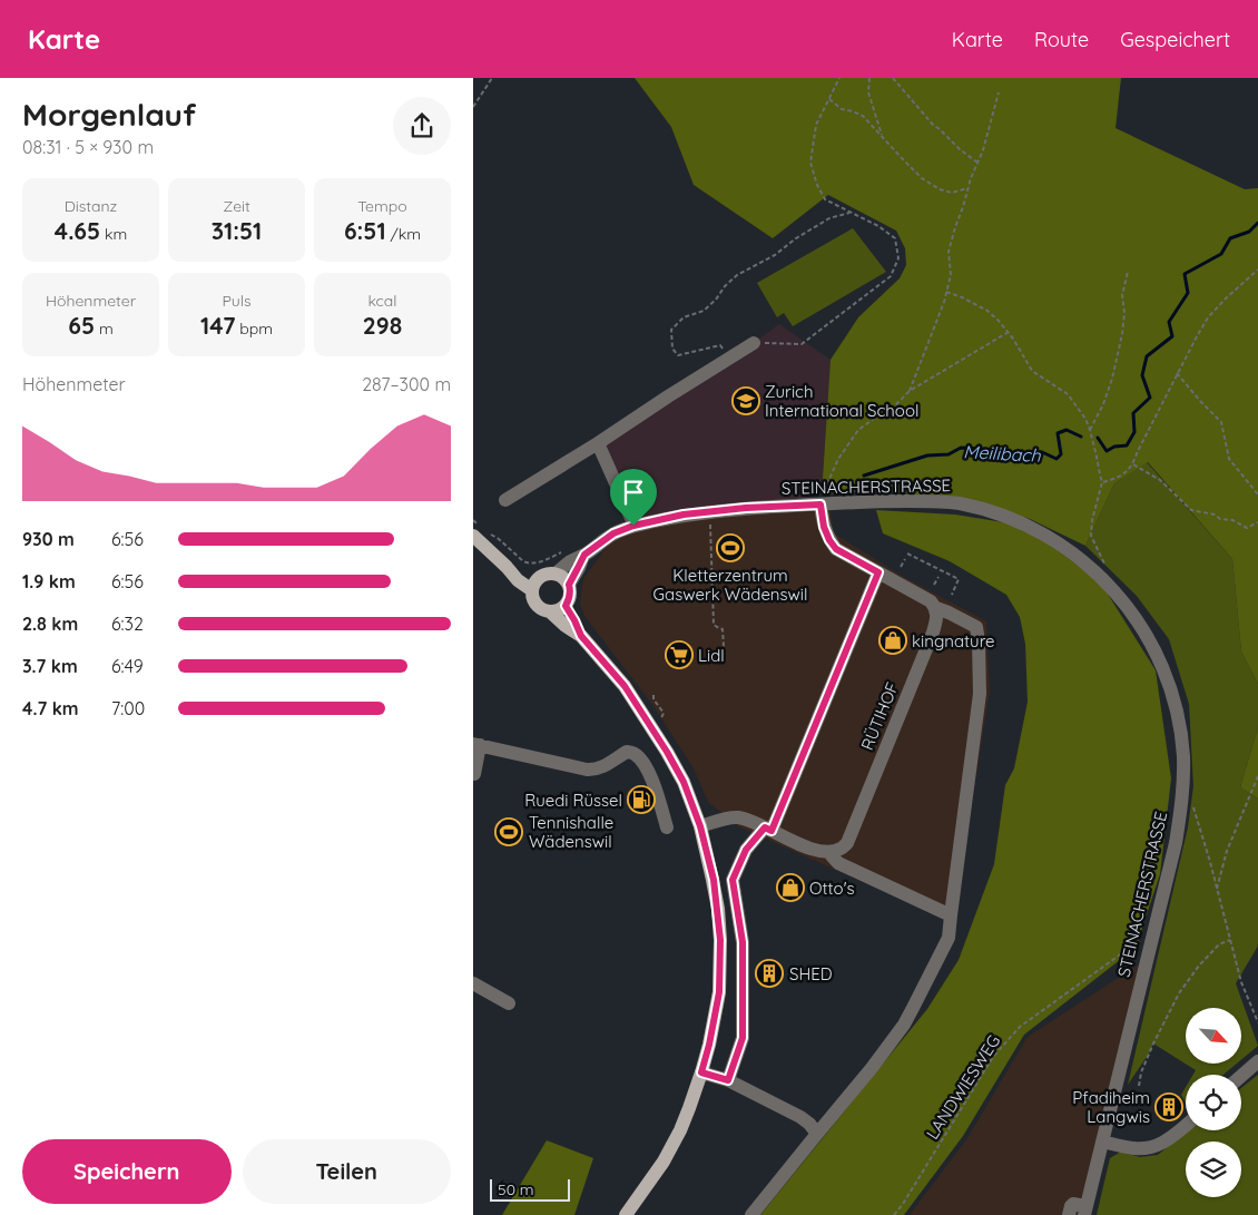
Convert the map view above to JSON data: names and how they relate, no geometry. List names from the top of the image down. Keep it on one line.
{"streets":{"street":["STEINACHERSTRASSE","RÜTIHOF"],"path":["LANDWIESWEG"]},"crossings":[["STEINACHERSTRASSE","LANDWIESWEG"]],"water":["Meilibach"],"places":{"school or university":["Zurich International School"],"sports":["Kletterzentrum Gaswerk Wädenswil","Tennishalle Wädenswil"],"shop":["kingnature","Otto's"],"supermarket":["Lidl"],"fuel station":["Ruedi Rüssel"],"building":["SHED","Pfadiheim Langwis"]},"scale_bar":"50 m","north":"bottom right","page":{"header":"Karte","nav":["Karte","Route","Gespeichert"],"heading":["Morgenlauf","08:31 · 5 × 930 m"],"stats":[["Distanz","4.65 km"],["Zeit","31:51"],["Tempo","6:51 /km"],["Höhenmeter","65 m"],["Puls","147 bpm"],["kcal","298"]],"chart":["Höhenmeter","287–300 m"],"list":[{"name":"930 m","note":"6:56"},{"name":"1.9 km","note":"6:56"},{"name":"2.8 km","note":"6:32"},{"name":"3.7 km","note":"6:49"},{"name":"4.7 km","note":"7:00"}],"buttons":["Speichern","Teilen"],"scale":"50 m"}}
